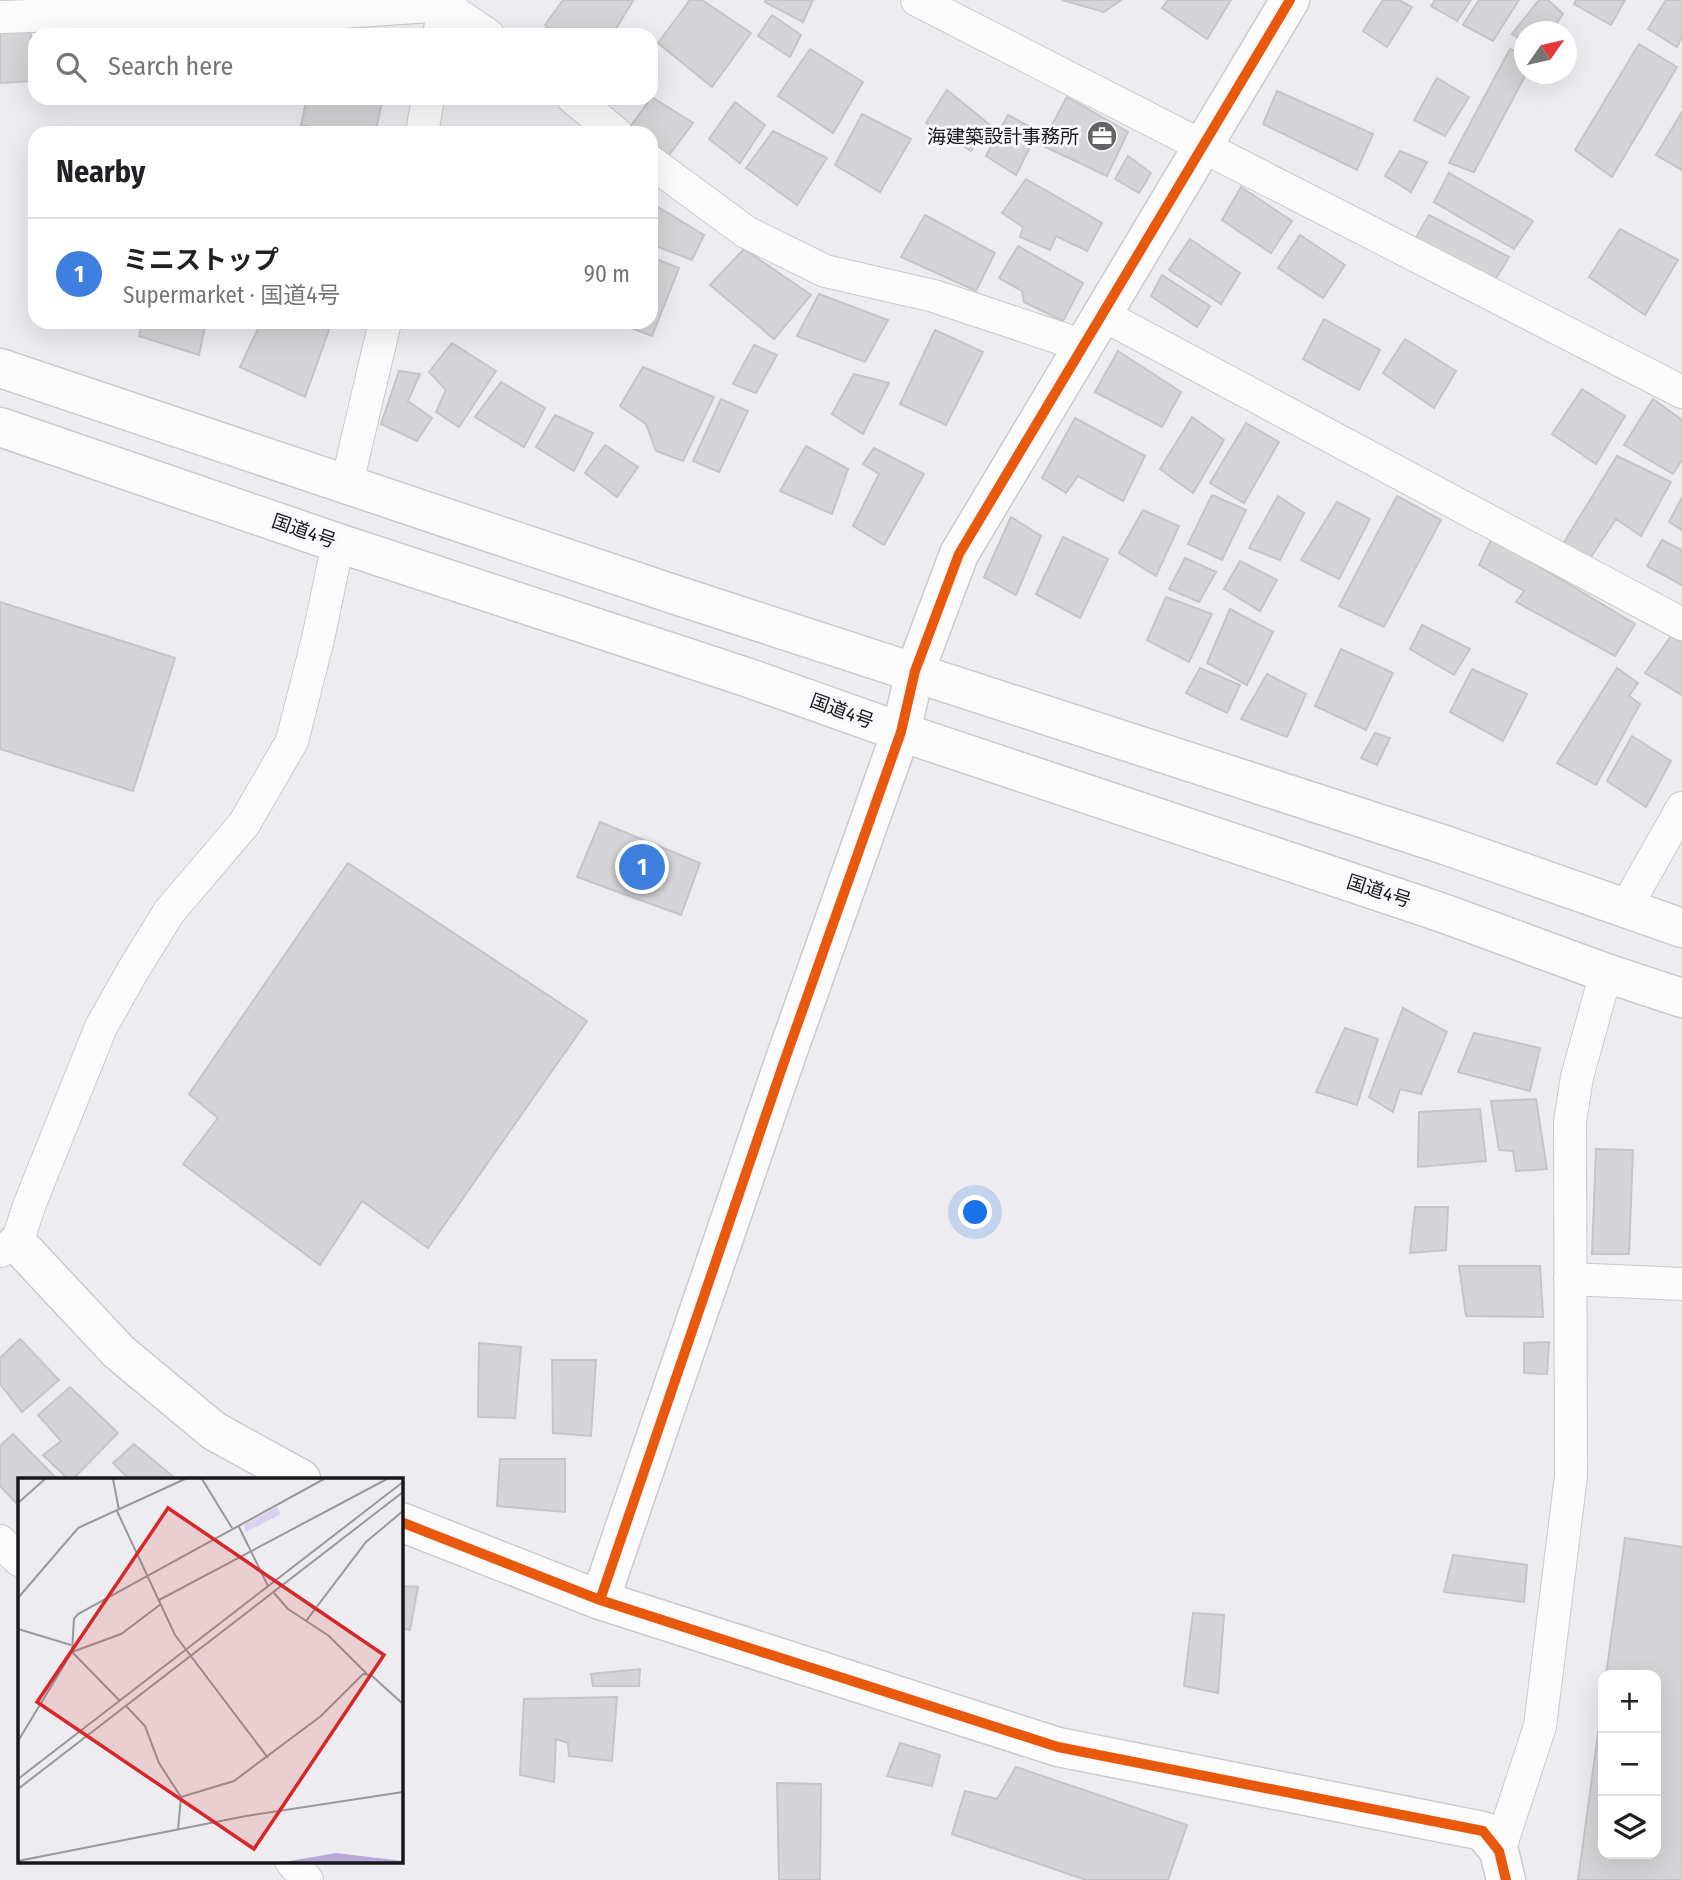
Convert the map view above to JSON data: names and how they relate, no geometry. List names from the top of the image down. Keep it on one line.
{"streets":{"main road":["国道4号"]},"places":{"office":["海建築設計事務所"]},"north":"top right","page":{"search":"Search here","heading":"Nearby","list":[{"mark":"1","name":"ミニストップ","note":"Supermarket · 国道4号","value":"90 m"}],"pins":"1","map_buttons":["+","−"]}}
